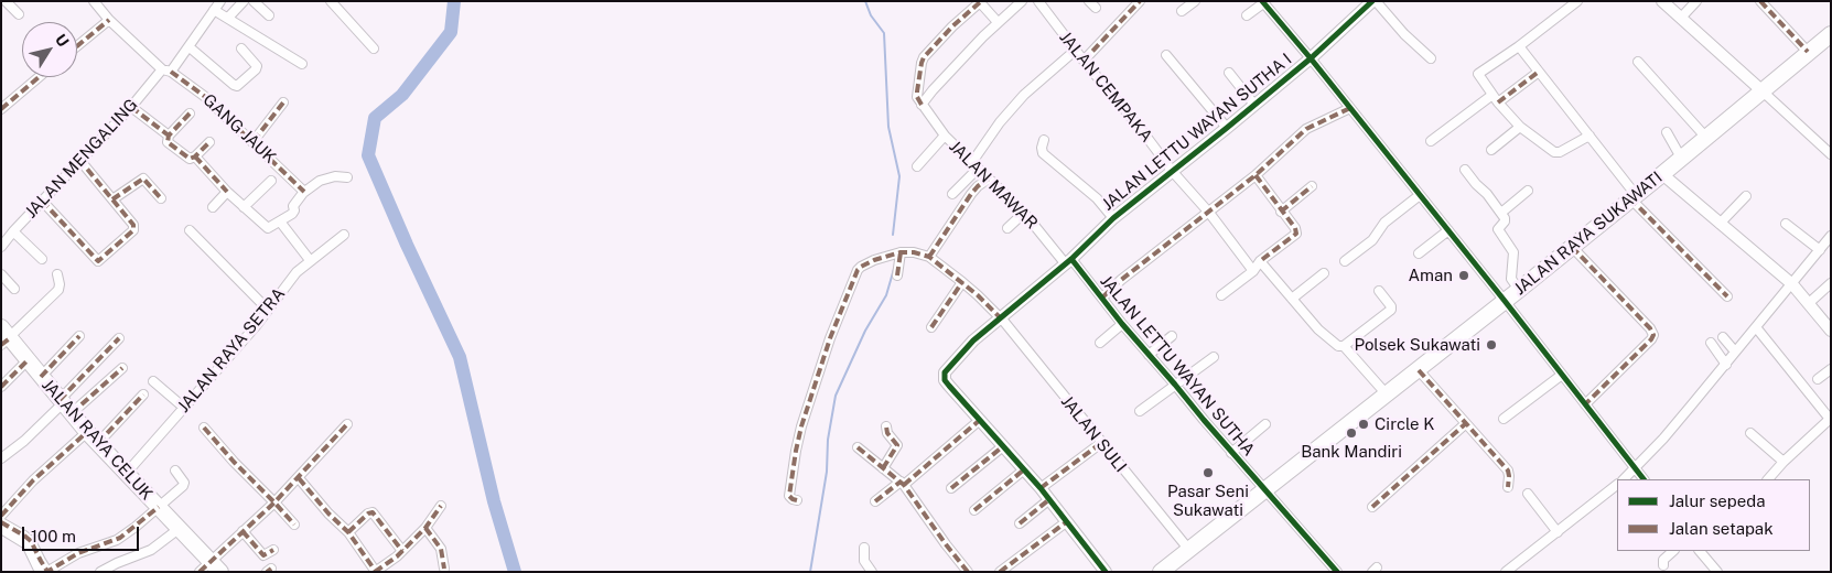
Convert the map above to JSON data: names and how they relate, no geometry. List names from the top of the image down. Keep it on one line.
{"streets":{"highway":["JALAN RAYA SUKAWATI","JALAN RAYA CELUK"],"street":["JALAN CEMPAKA","GANG JAUK","JALAN LETTU WAYAN SUTHA I","JALAN MENGALING","JALAN MAWAR","JALAN RAYA SETRA","JALAN LETTU WAYAN SUTHA","JALAN SULI"]},"crossings":[["JALAN CEMPAKA","JALAN LETTU WAYAN SUTHA I"],["JALAN LETTU WAYAN SUTHA I","JALAN MAWAR"],["JALAN LETTU WAYAN SUTHA I","JALAN LETTU WAYAN SUTHA"],["JALAN LETTU WAYAN SUTHA I","JALAN SULI"],["JALAN MAWAR","JALAN LETTU WAYAN SUTHA"],["JALAN RAYA SUKAWATI","JALAN LETTU WAYAN SUTHA"],["JALAN RAYA SUKAWATI","JALAN SULI"],["JALAN RAYA SETRA","JALAN RAYA CELUK"]],"places":["Aman","Polsek Sukawati","Circle K","Bank Mandiri","Pasar Seni Sukawati"],"legend":["Jalur sepeda","Jalan setapak"],"scale_bar":"100 m","north":"top right"}
